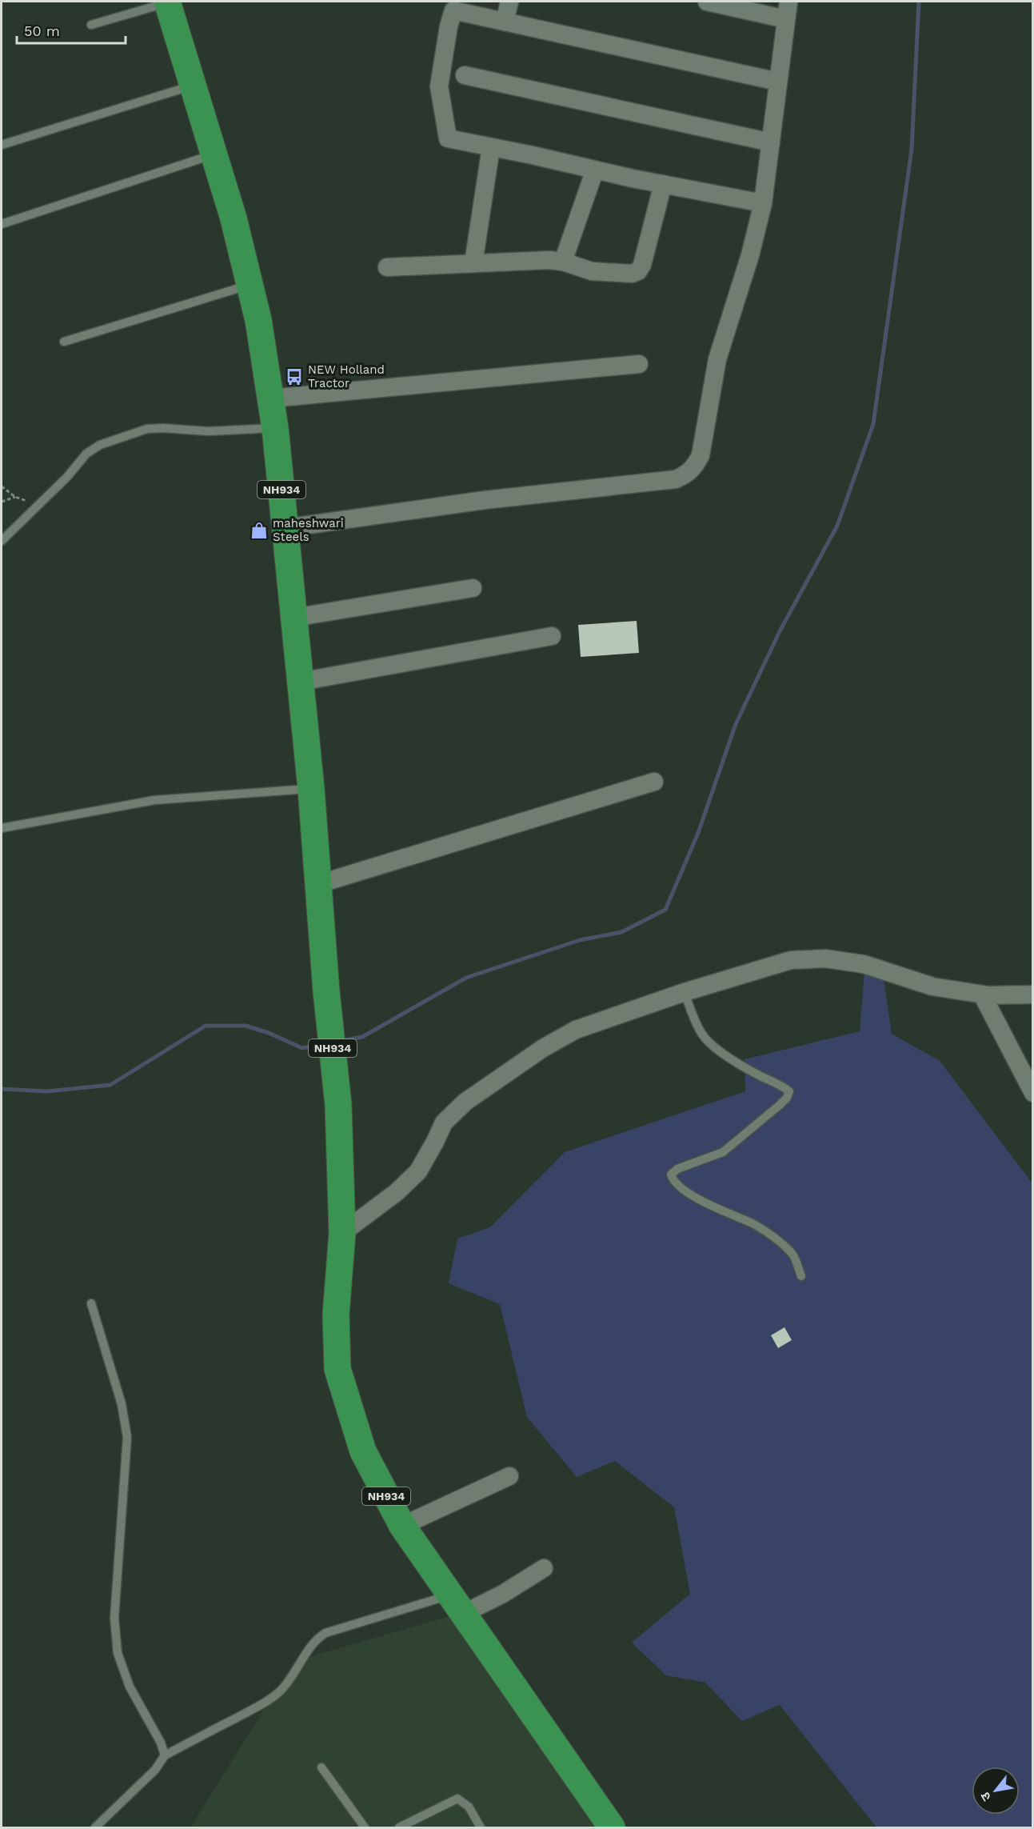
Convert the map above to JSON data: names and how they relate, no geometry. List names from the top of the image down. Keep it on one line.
{"streets":{"highway":["NH934"]},"places":{"bus stop":["NEW Holland Tractor"],"shop":["maheshwari Steels"]},"scale_bar":"50 m","north":"bottom left"}
